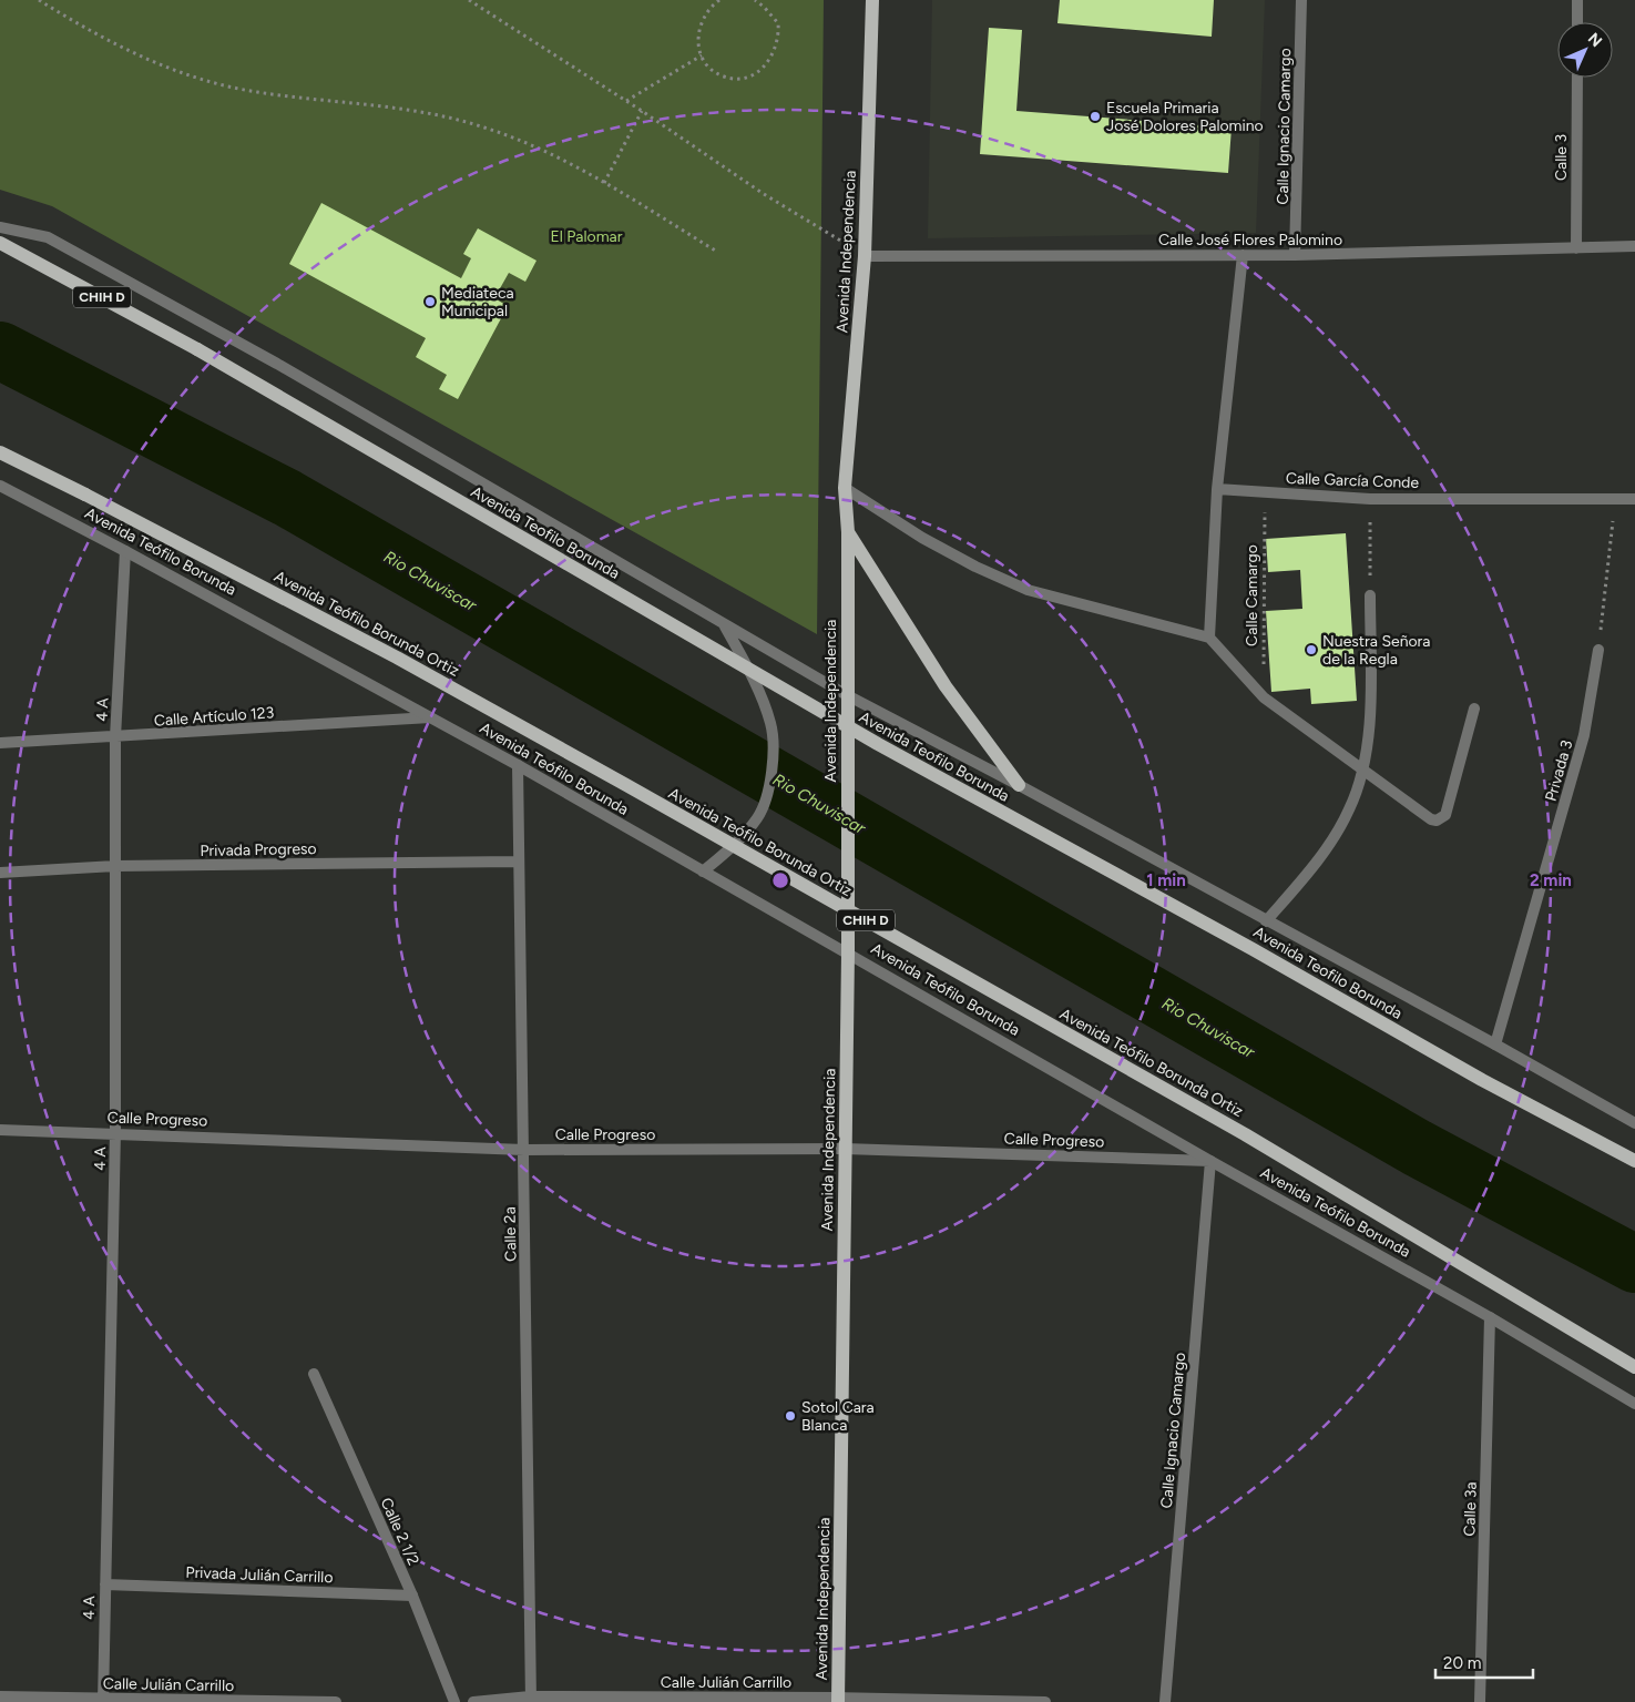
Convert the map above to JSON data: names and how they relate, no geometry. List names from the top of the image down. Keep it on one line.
{"streets":{"main road":["Avenida Independencia","CHIH D","Avenida Teofilo Borunda","Avenida Teófilo Borunda Ortiz"],"street":["Calle Ignacio Camargo","Calle 3","Calle José Flores Palomino","Calle García Conde","Avenida Teófilo Borunda","4 A","Calle Artículo 123","Privada 3","Privada Progreso","Calle Progreso","Calle 2a","Calle 3a","Calle 2 1/2","Privada Julián Carrillo","Calle Julián Carrillo"],"path":["Calle Camargo"]},"crossings":[["Calle Ignacio Camargo","Calle José Flores Palomino"],["Calle Ignacio Camargo","Avenida Teófilo Borunda"],["Calle Ignacio Camargo","Calle Progreso"],["Calle 3","Calle José Flores Palomino"],["Calle José Flores Palomino","Avenida Independencia"],["Avenida Independencia","Avenida Teófilo Borunda"],["Avenida Independencia","Calle Progreso"],["Avenida Independencia","Calle Julián Carrillo"],["Calle García Conde","Calle Camargo"],["Avenida Teófilo Borunda","4 A"],["Avenida Teófilo Borunda","Calle Artículo 123"],["Avenida Teófilo Borunda","Calle Progreso"],["Avenida Teófilo Borunda","Calle 2a"],["Avenida Teófilo Borunda","Calle 3a"],["4 A","Calle Artículo 123"],["4 A","Privada Progreso"],["4 A","Calle Progreso"],["4 A","Privada Julián Carrillo"],["4 A","Calle Julián Carrillo"],["Privada Progreso","Calle 2a"],["Calle Progreso","Calle 2a"],["Calle 2a","Calle Julián Carrillo"],["Calle 2 1/2","Privada Julián Carrillo"]],"water":["Rio Chuviscar"],"parks":["El Palomar"],"places":["Escuela Primaria José Dolores Palomino","Mediateca Municipal","Nuestra Señora de la Regla","Sotol Cara Blanca"],"scale_bar":"20 m","north":"top right","rings":["1 min","2 min"]}
